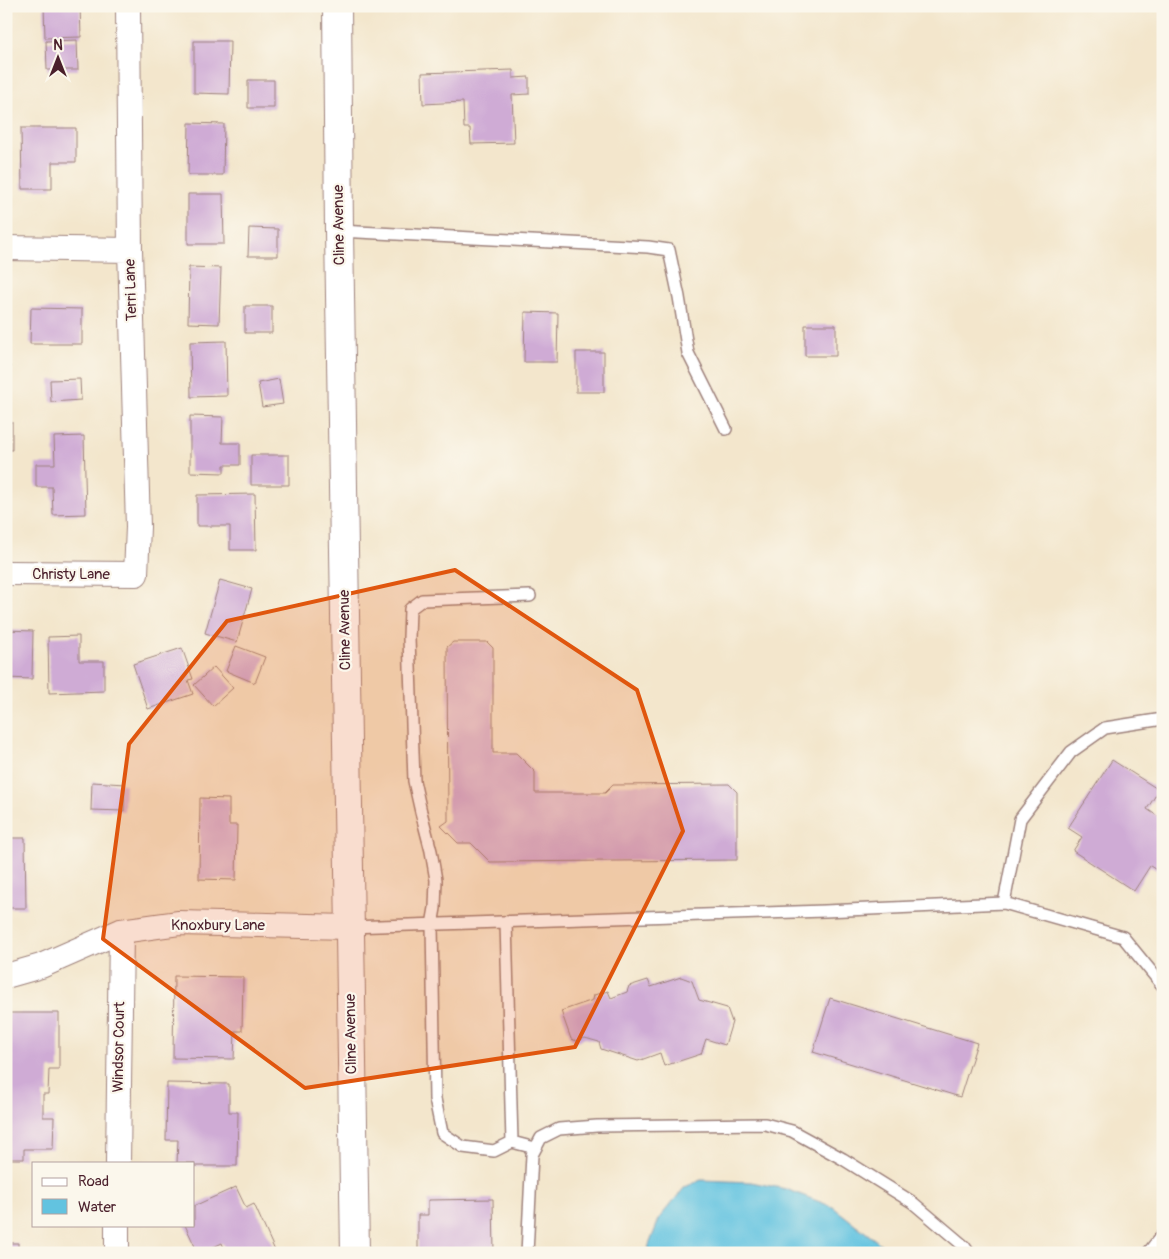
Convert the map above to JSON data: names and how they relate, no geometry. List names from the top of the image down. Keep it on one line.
{"streets":{"street":["Cline Avenue","Terri Lane","Christy Lane","Knoxbury Lane","Windsor Court"]},"crossings":[["Cline Avenue","Knoxbury Lane"],["Terri Lane","Christy Lane"],["Knoxbury Lane","Windsor Court"]],"legend":["Road","Water"],"north":"top"}
